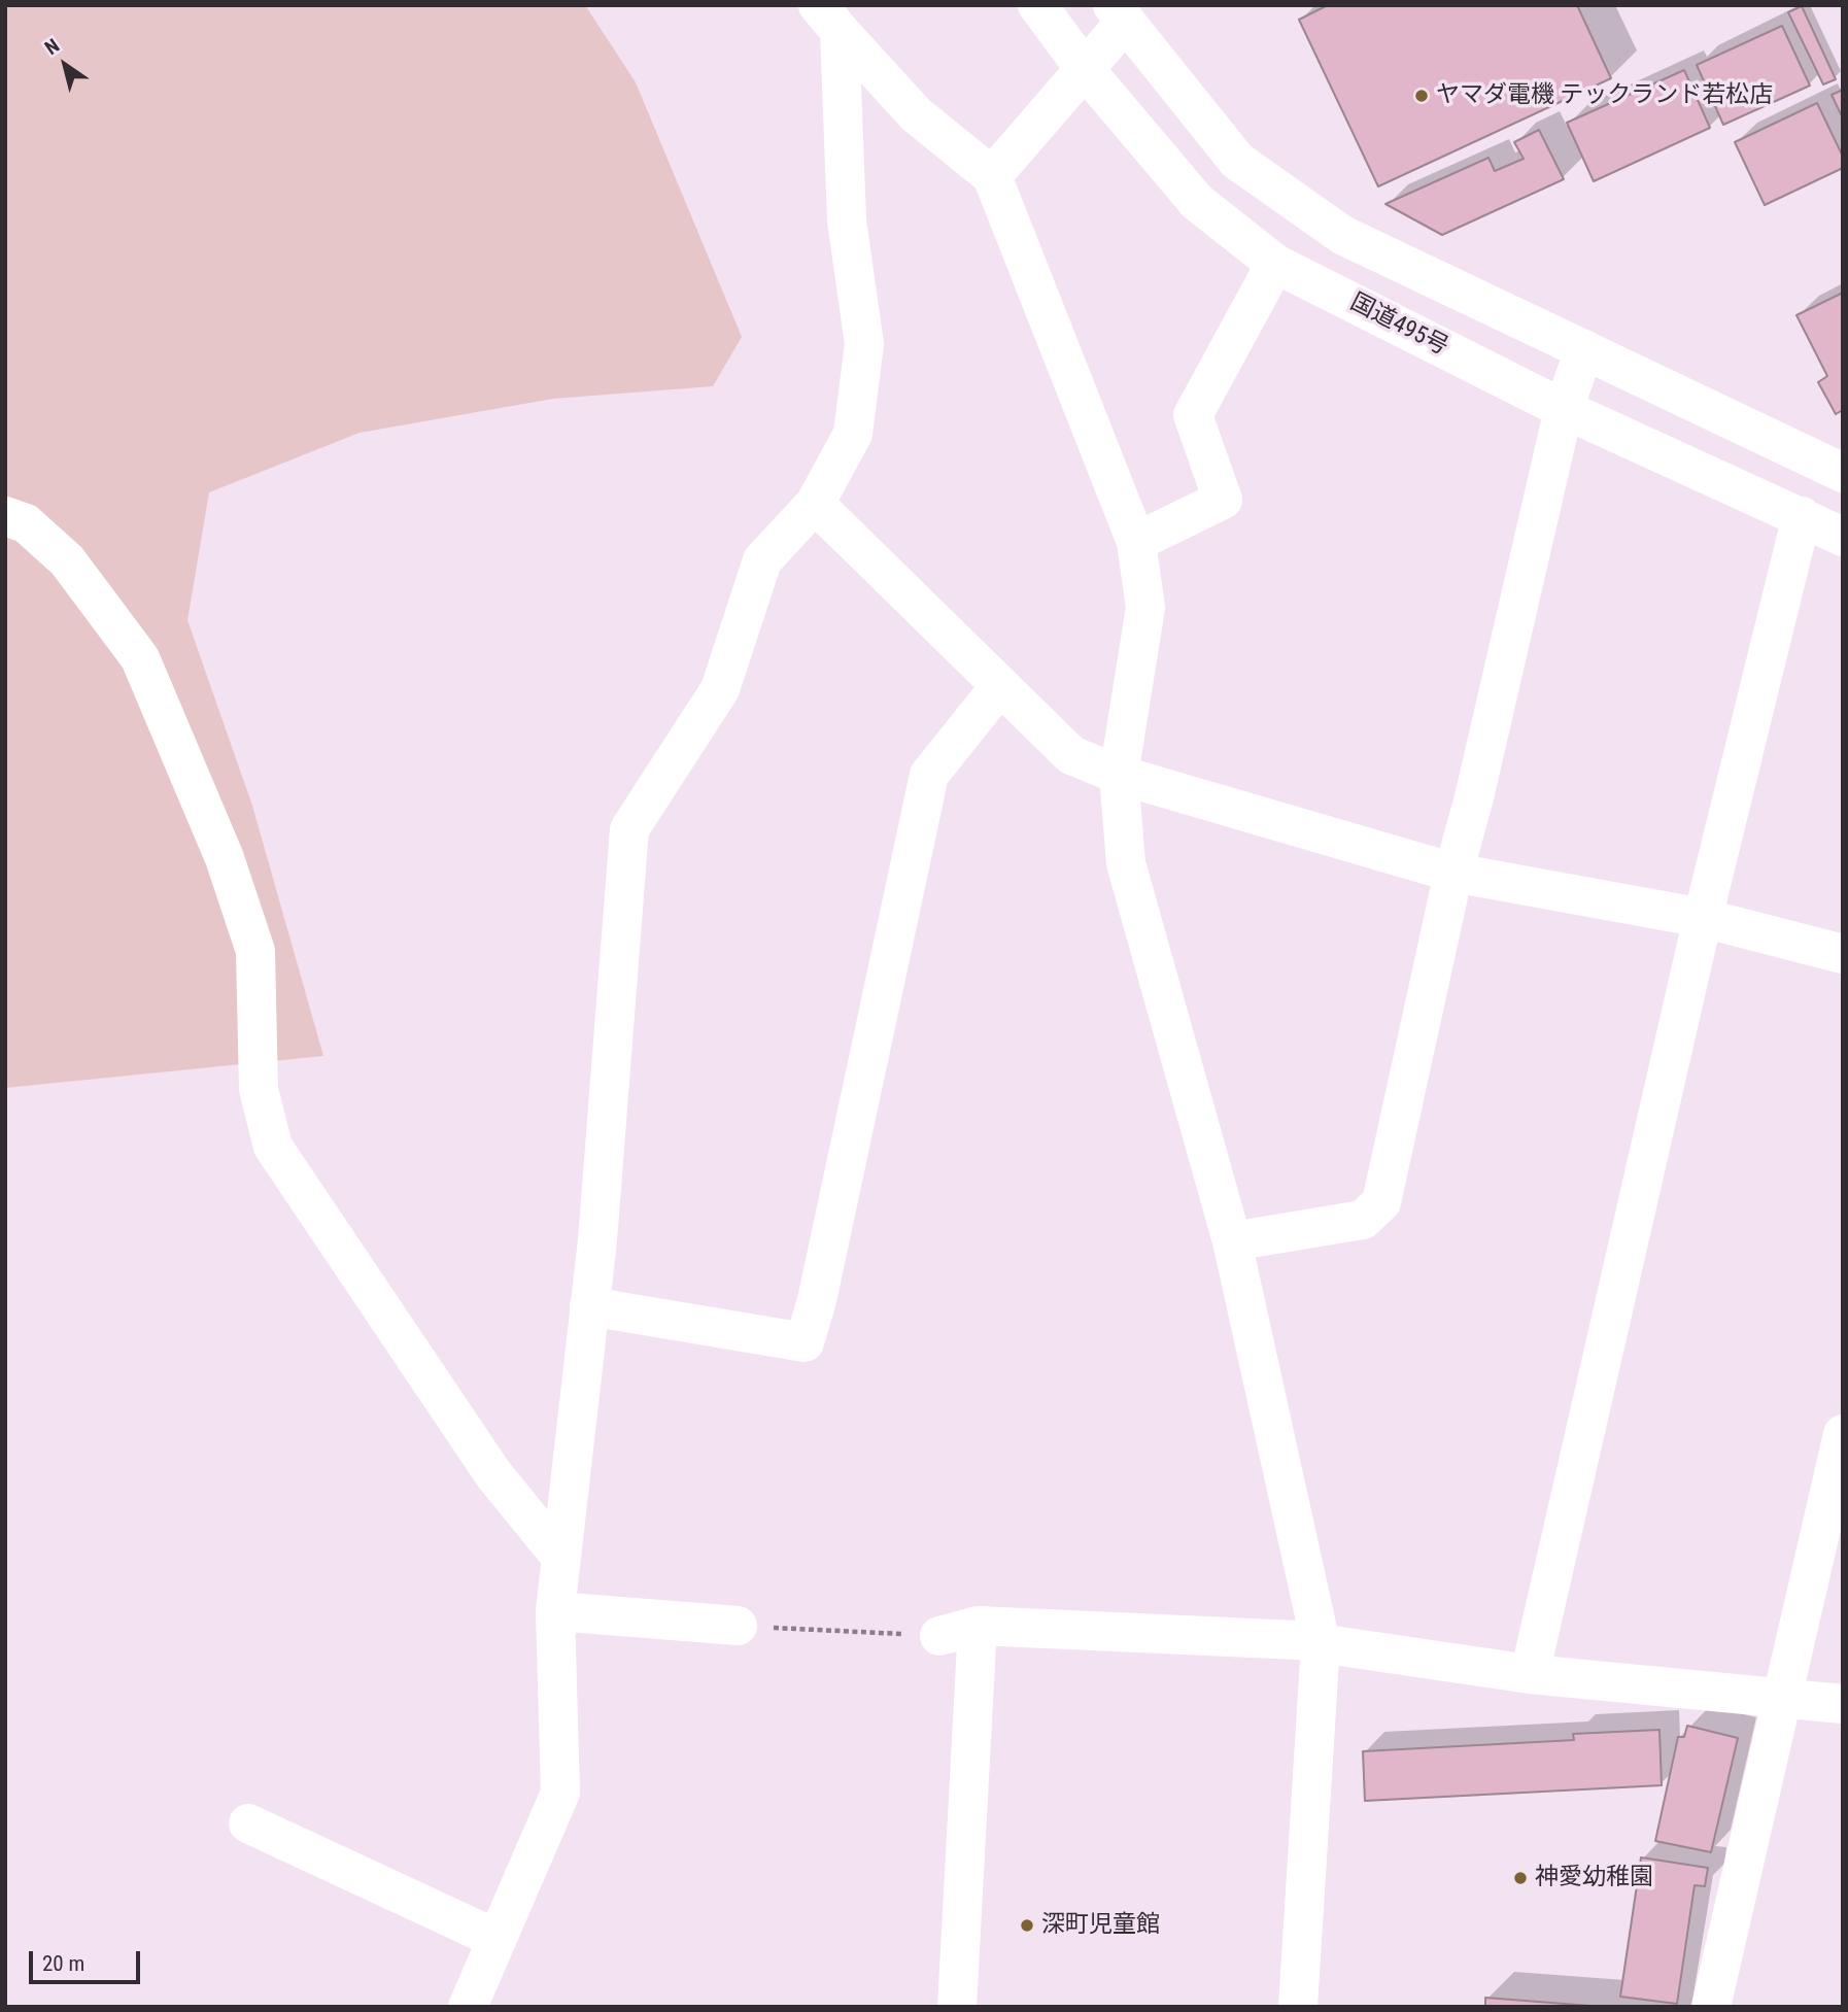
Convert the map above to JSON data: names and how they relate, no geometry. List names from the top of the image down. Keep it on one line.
{"streets":{"main road":["国道495号"]},"places":["ヤマダ電機 テックランド若松店","神愛幼稚園","深町児童館"],"scale_bar":"20 m","north":"top left"}
